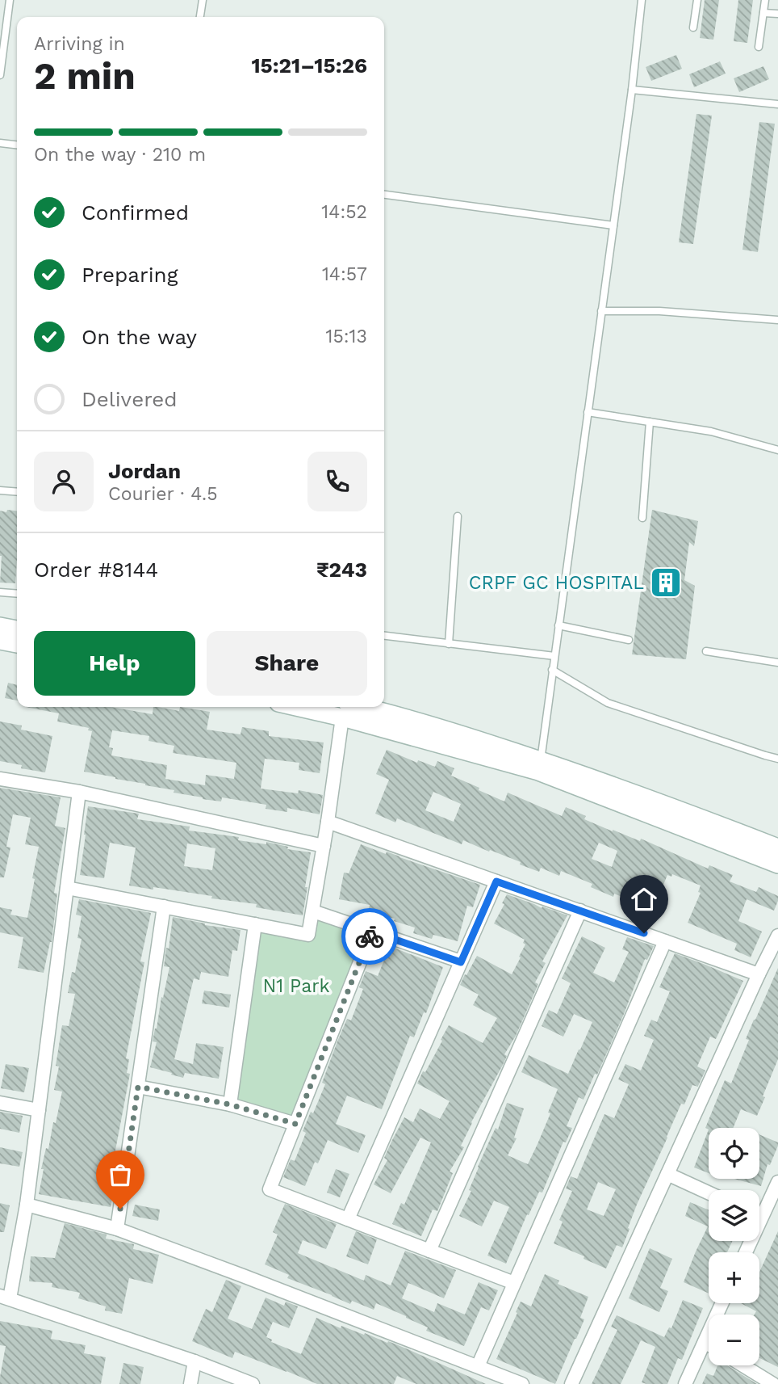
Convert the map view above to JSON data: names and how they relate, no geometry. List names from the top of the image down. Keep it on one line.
{"parks":["N1 Park"],"places":{"building":["CRPF GC HOSPITAL"]},"page":{"heading":["2 min","Arriving in","15:21–15:26"],"panel":["Jordan","Courier · 4.5","Order #8144","₹243"],"bar":"On the way · 210 m","list":[["Confirmed","14:52"],["Preparing","14:57"],["On the way","15:13"],"Delivered"],"buttons":["Help","Share"],"map_buttons":["+","−"]}}
